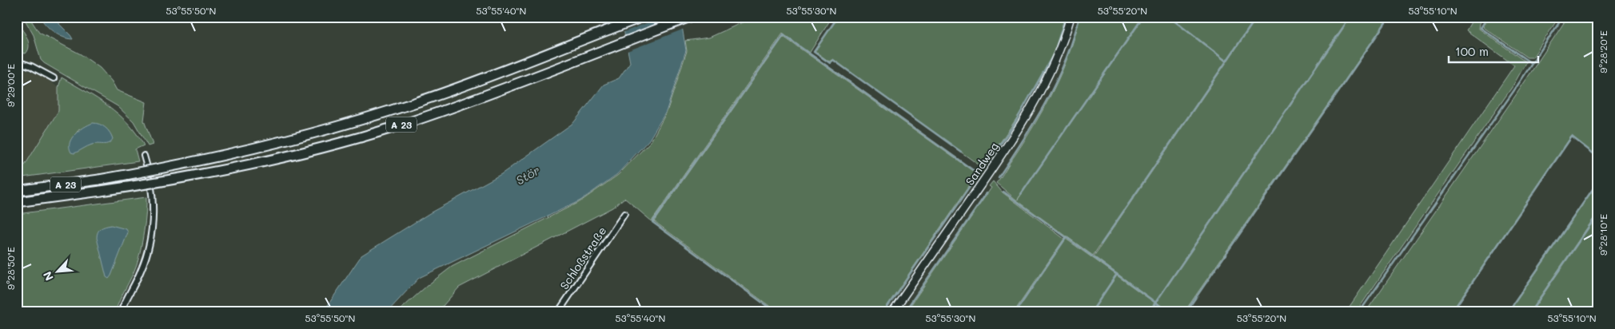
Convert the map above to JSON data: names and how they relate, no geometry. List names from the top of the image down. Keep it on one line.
{"streets":{"highway":["A 23"],"street":["Sandweg","Schloßstraße"]},"water":["Stör"],"scale_bar":"100 m","north":"bottom left","coordinates":["53°55'50\"N","53°55'40\"N","53°55'30\"N","53°55'20\"N","53°55'10\"N","9°28'20\"E","9°29'00\"E","9°28'10\"E","9°28'50\"E"]}
